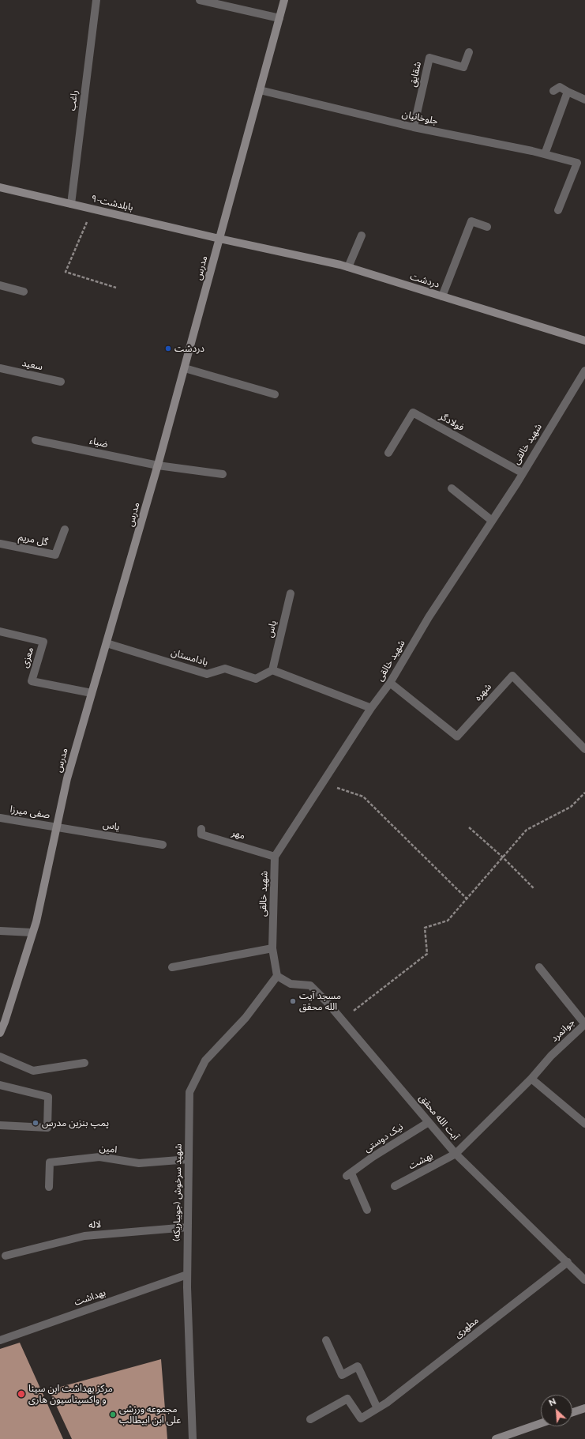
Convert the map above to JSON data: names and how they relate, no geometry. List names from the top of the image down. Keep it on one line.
{"streets":{"main road":["۹-بابلدشت","مدرس","دردشت"],"street":["شقایق","راغب","جلوخانیان","سعید","فولادگر","ضیاء","شهید خالقی","گل مریم","یاس","معزی","بادامستان","شهره","صفی میرزا","مهر","جوانمرد","آیت الله محقق","نیک دوستی","امین","بهشت","شهید سرخوش (جویباریکه)","لاله","بهداشت","مطهری"]},"crossings":[["شقایق","جلوخانیان"],["راغب","۹-بابلدشت"],["جلوخانیان","مدرس"],["۹-بابلدشت","مدرس"],["۹-بابلدشت","دردشت"],["مدرس","دردشت"],["مدرس","ضیاء"],["مدرس","یاس"],["مدرس","معزی"],["مدرس","بادامستان"],["مدرس","صفی میرزا"],["فولادگر","شهید خالقی"],["شهید خالقی","شهره"],["شهید خالقی","مهر"],["شهید خالقی","آیت الله محقق"],["شهید خالقی","شهید سرخوش (جویباریکه)"],["یاس","بادامستان"],["یاس","صفی میرزا"],["جوانمرد","آیت الله محقق"],["جوانمرد","بهشت"],["آیت الله محقق","نیک دوستی"],["آیت الله محقق","بهشت"],["آیت الله محقق","شهید سرخوش (جویباریکه)"],["آیت الله محقق","مطهری"],["امین","شهید سرخوش (جویباریکه)"],["شهید سرخوش (جویباریکه)","لاله"],["شهید سرخوش (جویباریکه)","بهداشت"]],"places":["دردشت","مسجد آیت الله محقق","پمپ بنزین مدرس","مرکز بهداشت ابن سینا و واکسیناسیون هاری","مجموعه ورزشی علی ابن ابیطالب"],"north":"top left"}
